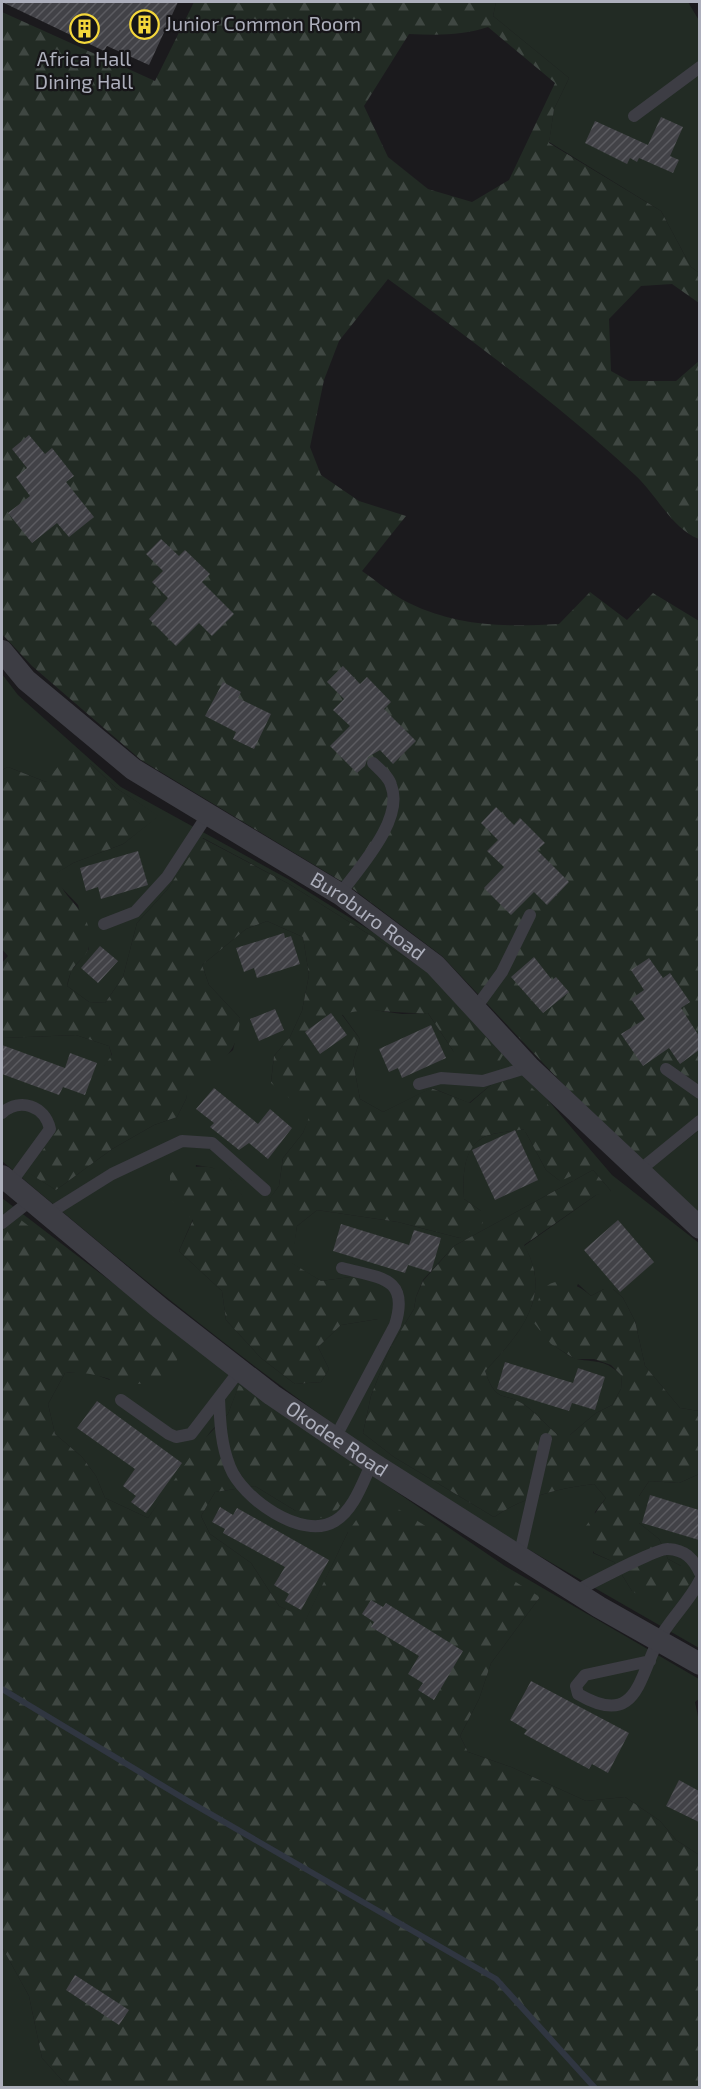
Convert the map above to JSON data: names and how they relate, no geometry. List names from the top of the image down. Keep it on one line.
{"streets":{"street":["Buroburo Road","Okodee Road"]},"places":{"building":["Junior Common Room","Africa Hall Dining Hall"]}}
